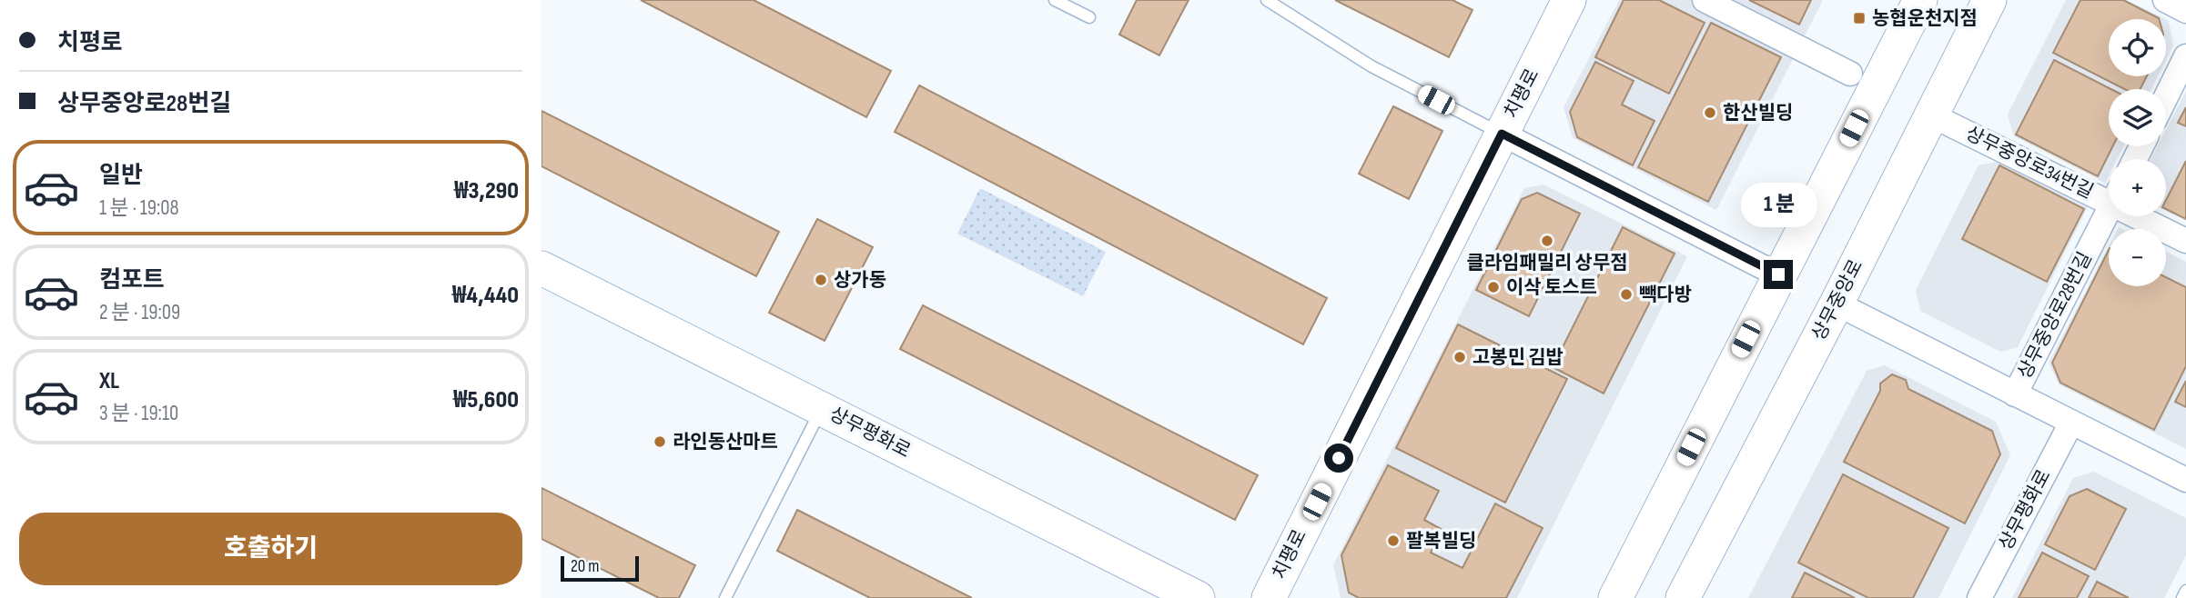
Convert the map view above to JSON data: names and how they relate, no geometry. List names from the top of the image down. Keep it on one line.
{"streets":{"street":["치평로","상무중앙로34번길","상무중앙로","상무중앙로28번길","상무평화로"]},"crossings":[["상무중앙로","상무중앙로28번길"],["상무중앙로28번길","상무평화로"]],"places":{"transit":["농협운천지점"],"other":["한산빌딩","클라임패밀리 상무점","상가동","이삭 토스트","빽다방","고봉민 김밥","라인동산마트","팔복빌딩"]},"scale_bar":"20 m","page":{"banner":["치평로","상무중앙로28번길"],"map_buttons":["+","−"],"list":[{"name":"일반","note":"1 분 · 19:08","value":"₩3,290"},{"name":"컴포트","note":"2 분 · 19:09","value":"₩4,440"},{"name":"XL","note":"3 분 · 19:10","value":"₩5,600"}],"bubble":"1 분","buttons":"호출하기","scale":"20 m"}}
